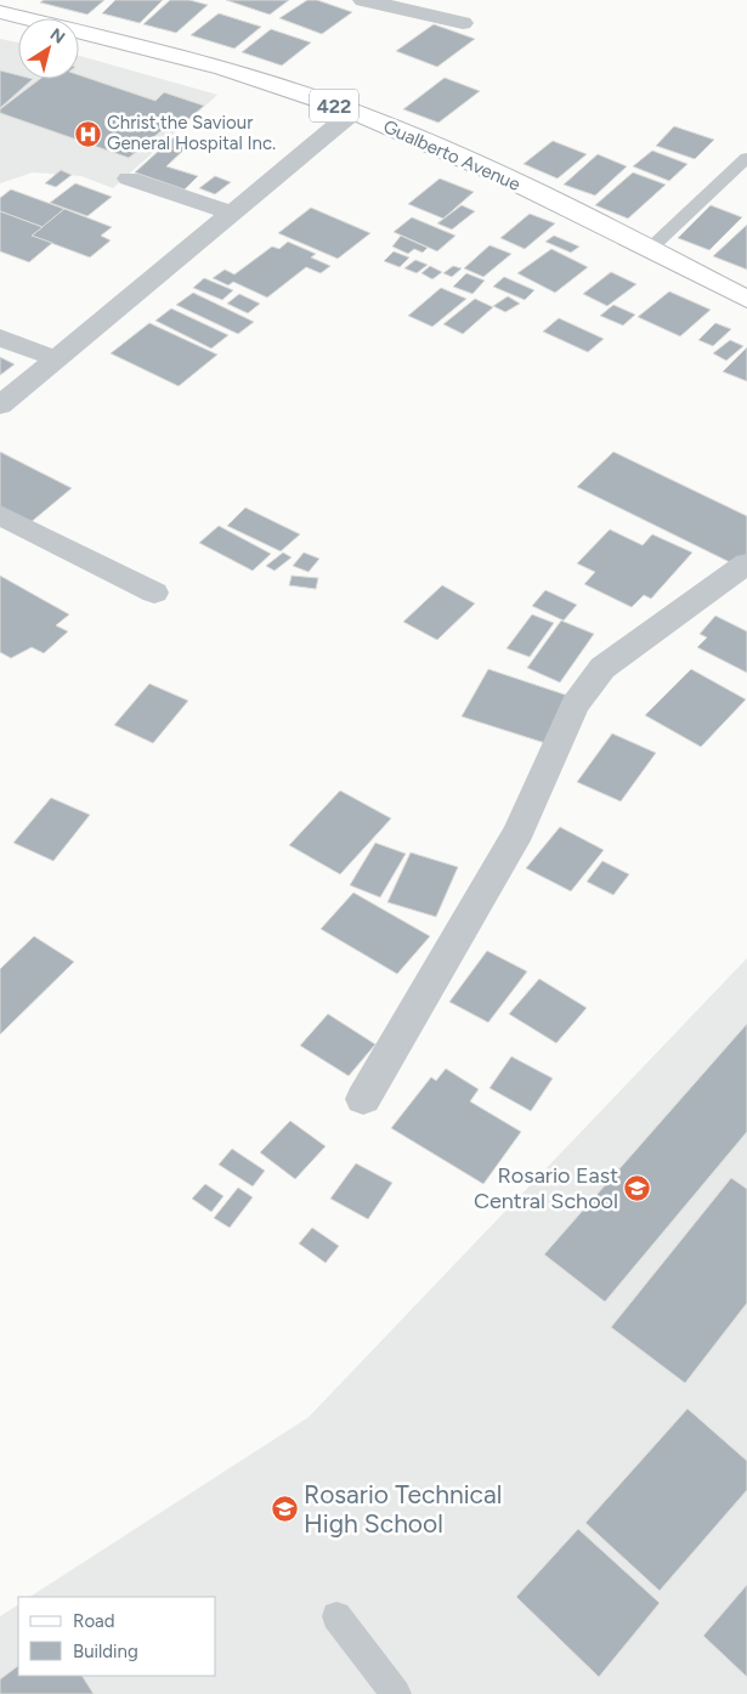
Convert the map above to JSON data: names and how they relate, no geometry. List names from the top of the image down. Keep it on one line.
{"streets":{"main road":["422","Gualberto Avenue"]},"places":{"hospital":["Christ the Saviour General Hospital Inc."],"school or university":["Rosario East Central School","Rosario Technical High School"]},"legend":["Road","Building"],"north":"top right"}
